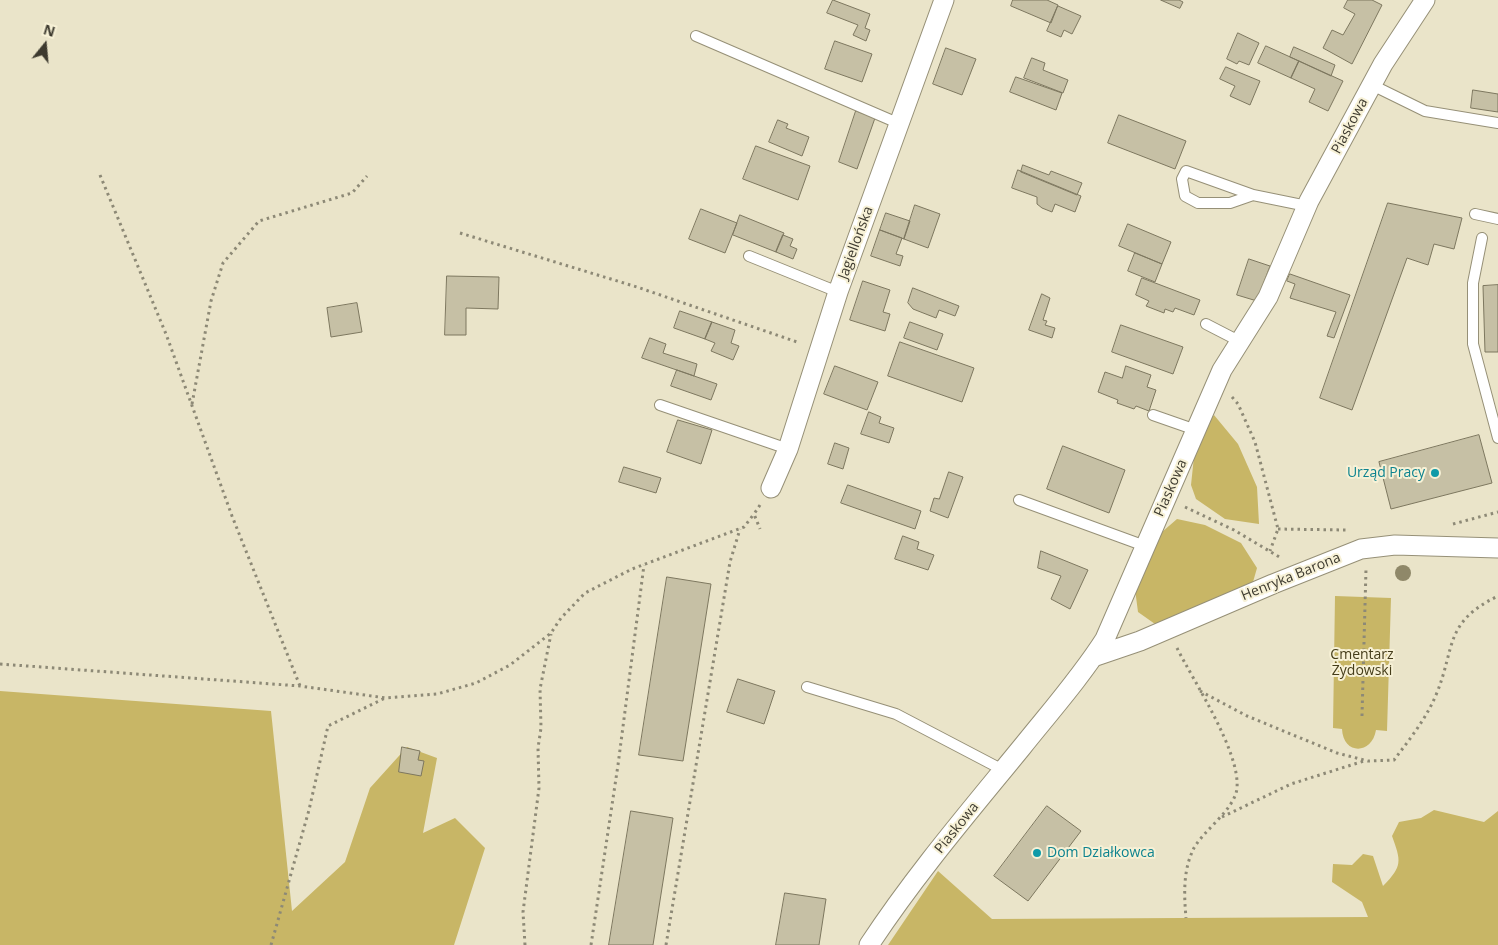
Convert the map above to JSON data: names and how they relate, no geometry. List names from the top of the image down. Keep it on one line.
{"streets":{"street":["Piaskowa","Jagiellońska","Henryka Barona"]},"crossings":[["Piaskowa","Henryka Barona"]],"parks":["Cmentarz Żydowski"],"places":["Urząd Pracy","Dom Działkowca"],"north":"top"}
